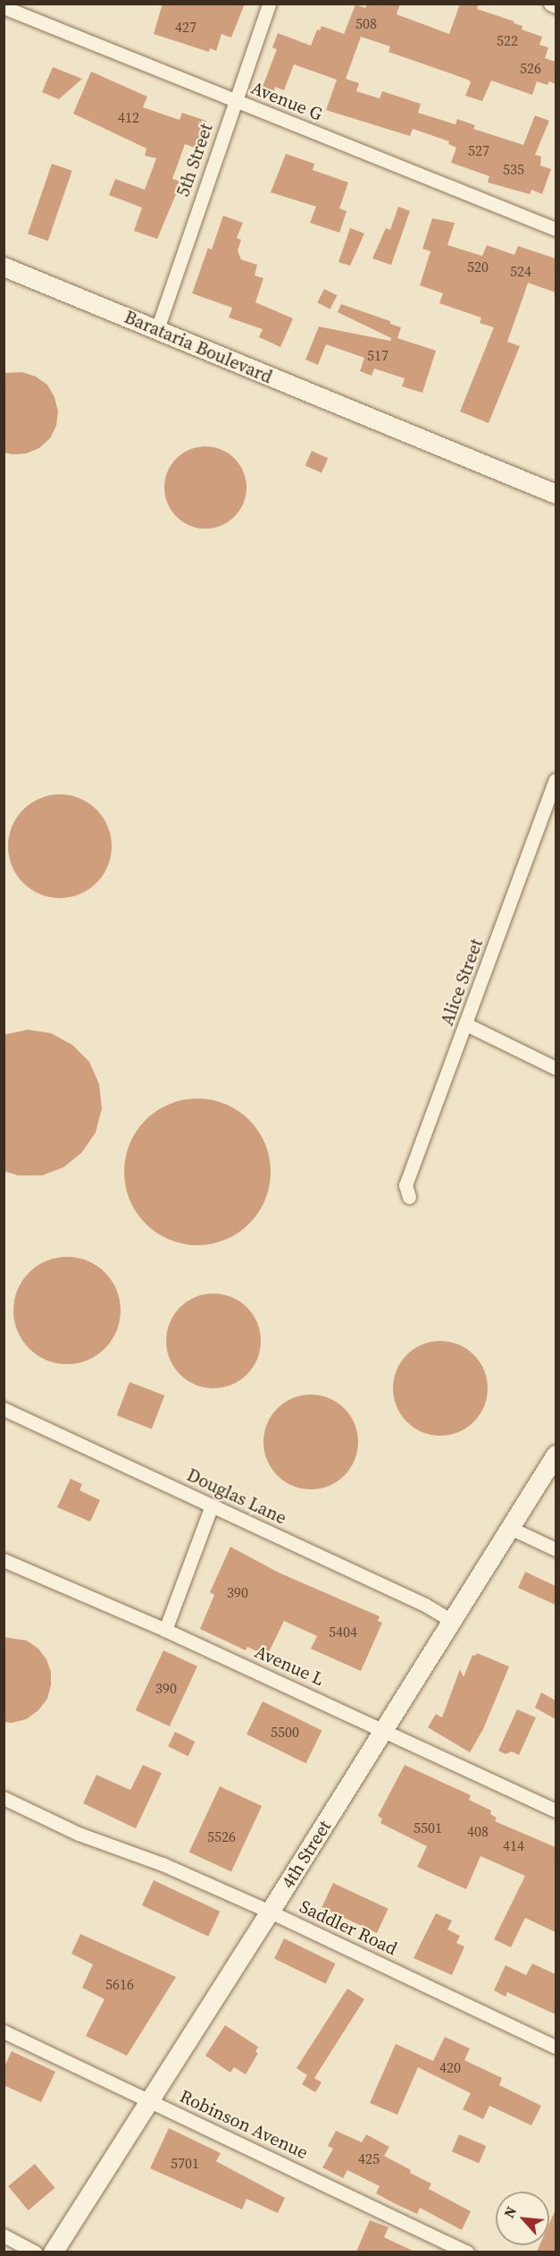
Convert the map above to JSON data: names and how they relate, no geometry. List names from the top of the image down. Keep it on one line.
{"streets":{"main road":["Barataria Boulevard","4th Street"],"street":["Avenue G","5th Street","Alice Street","Douglas Lane","Avenue L","Saddler Road","Robinson Avenue"]},"crossings":[["Avenue G","5th Street"],["5th Street","Barataria Boulevard"],["Douglas Lane","4th Street"],["Avenue L","4th Street"],["4th Street","Saddler Road"],["4th Street","Robinson Avenue"]],"house_numbers":["508","427","522","526","412","527","535","520","524","517","390","5404","390","5500","5501","408","5526","414","5616","420","425","5701"],"north":"top left"}
